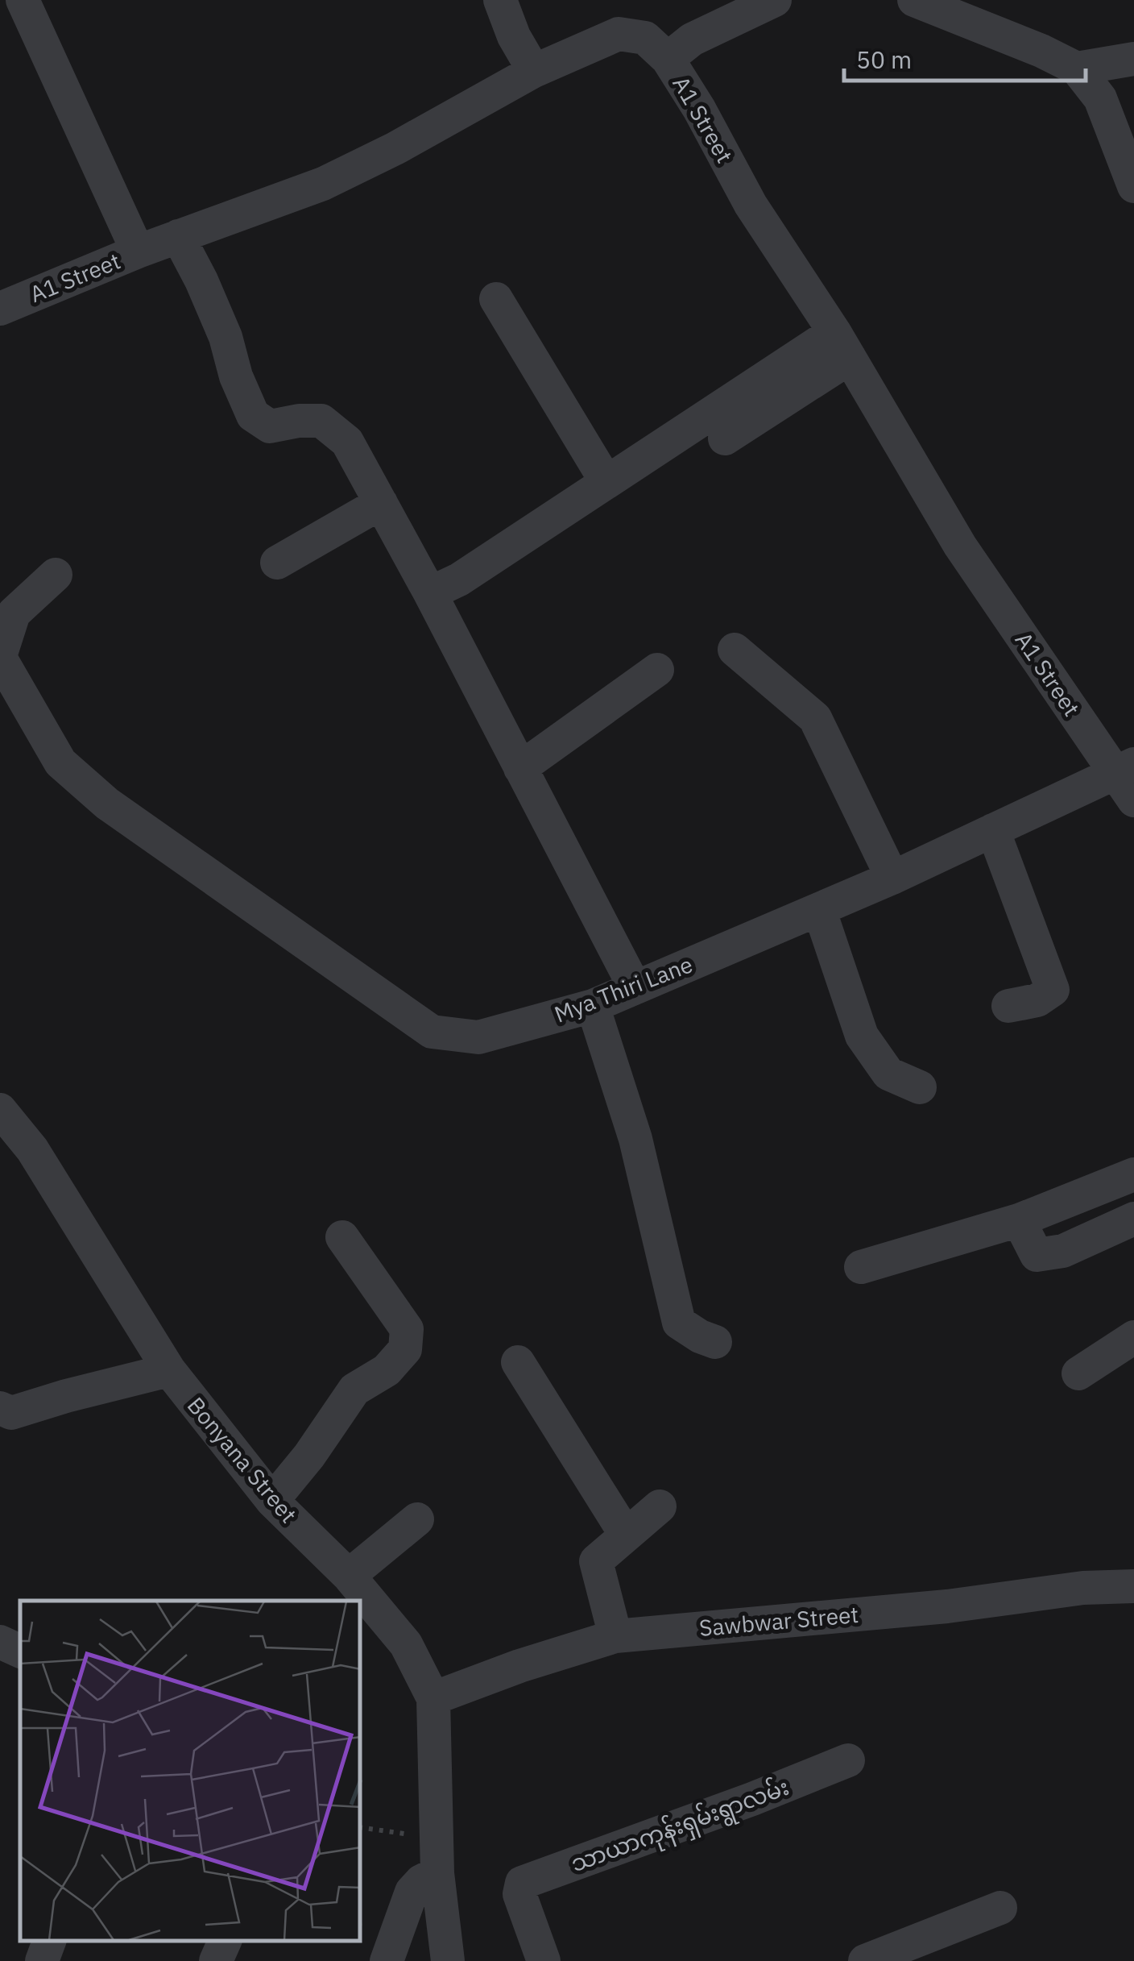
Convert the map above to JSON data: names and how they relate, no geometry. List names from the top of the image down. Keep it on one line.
{"streets":{"street":["A1 Street","Mya Thiri Lane","Bonyana Street","Sawbwar Street","သာယာကုန်းရှမ်းရွာလမ်း"]},"crossings":[["A1 Street","Mya Thiri Lane"],["Bonyana Street","Sawbwar Street"]],"scale_bar":"50 m"}
